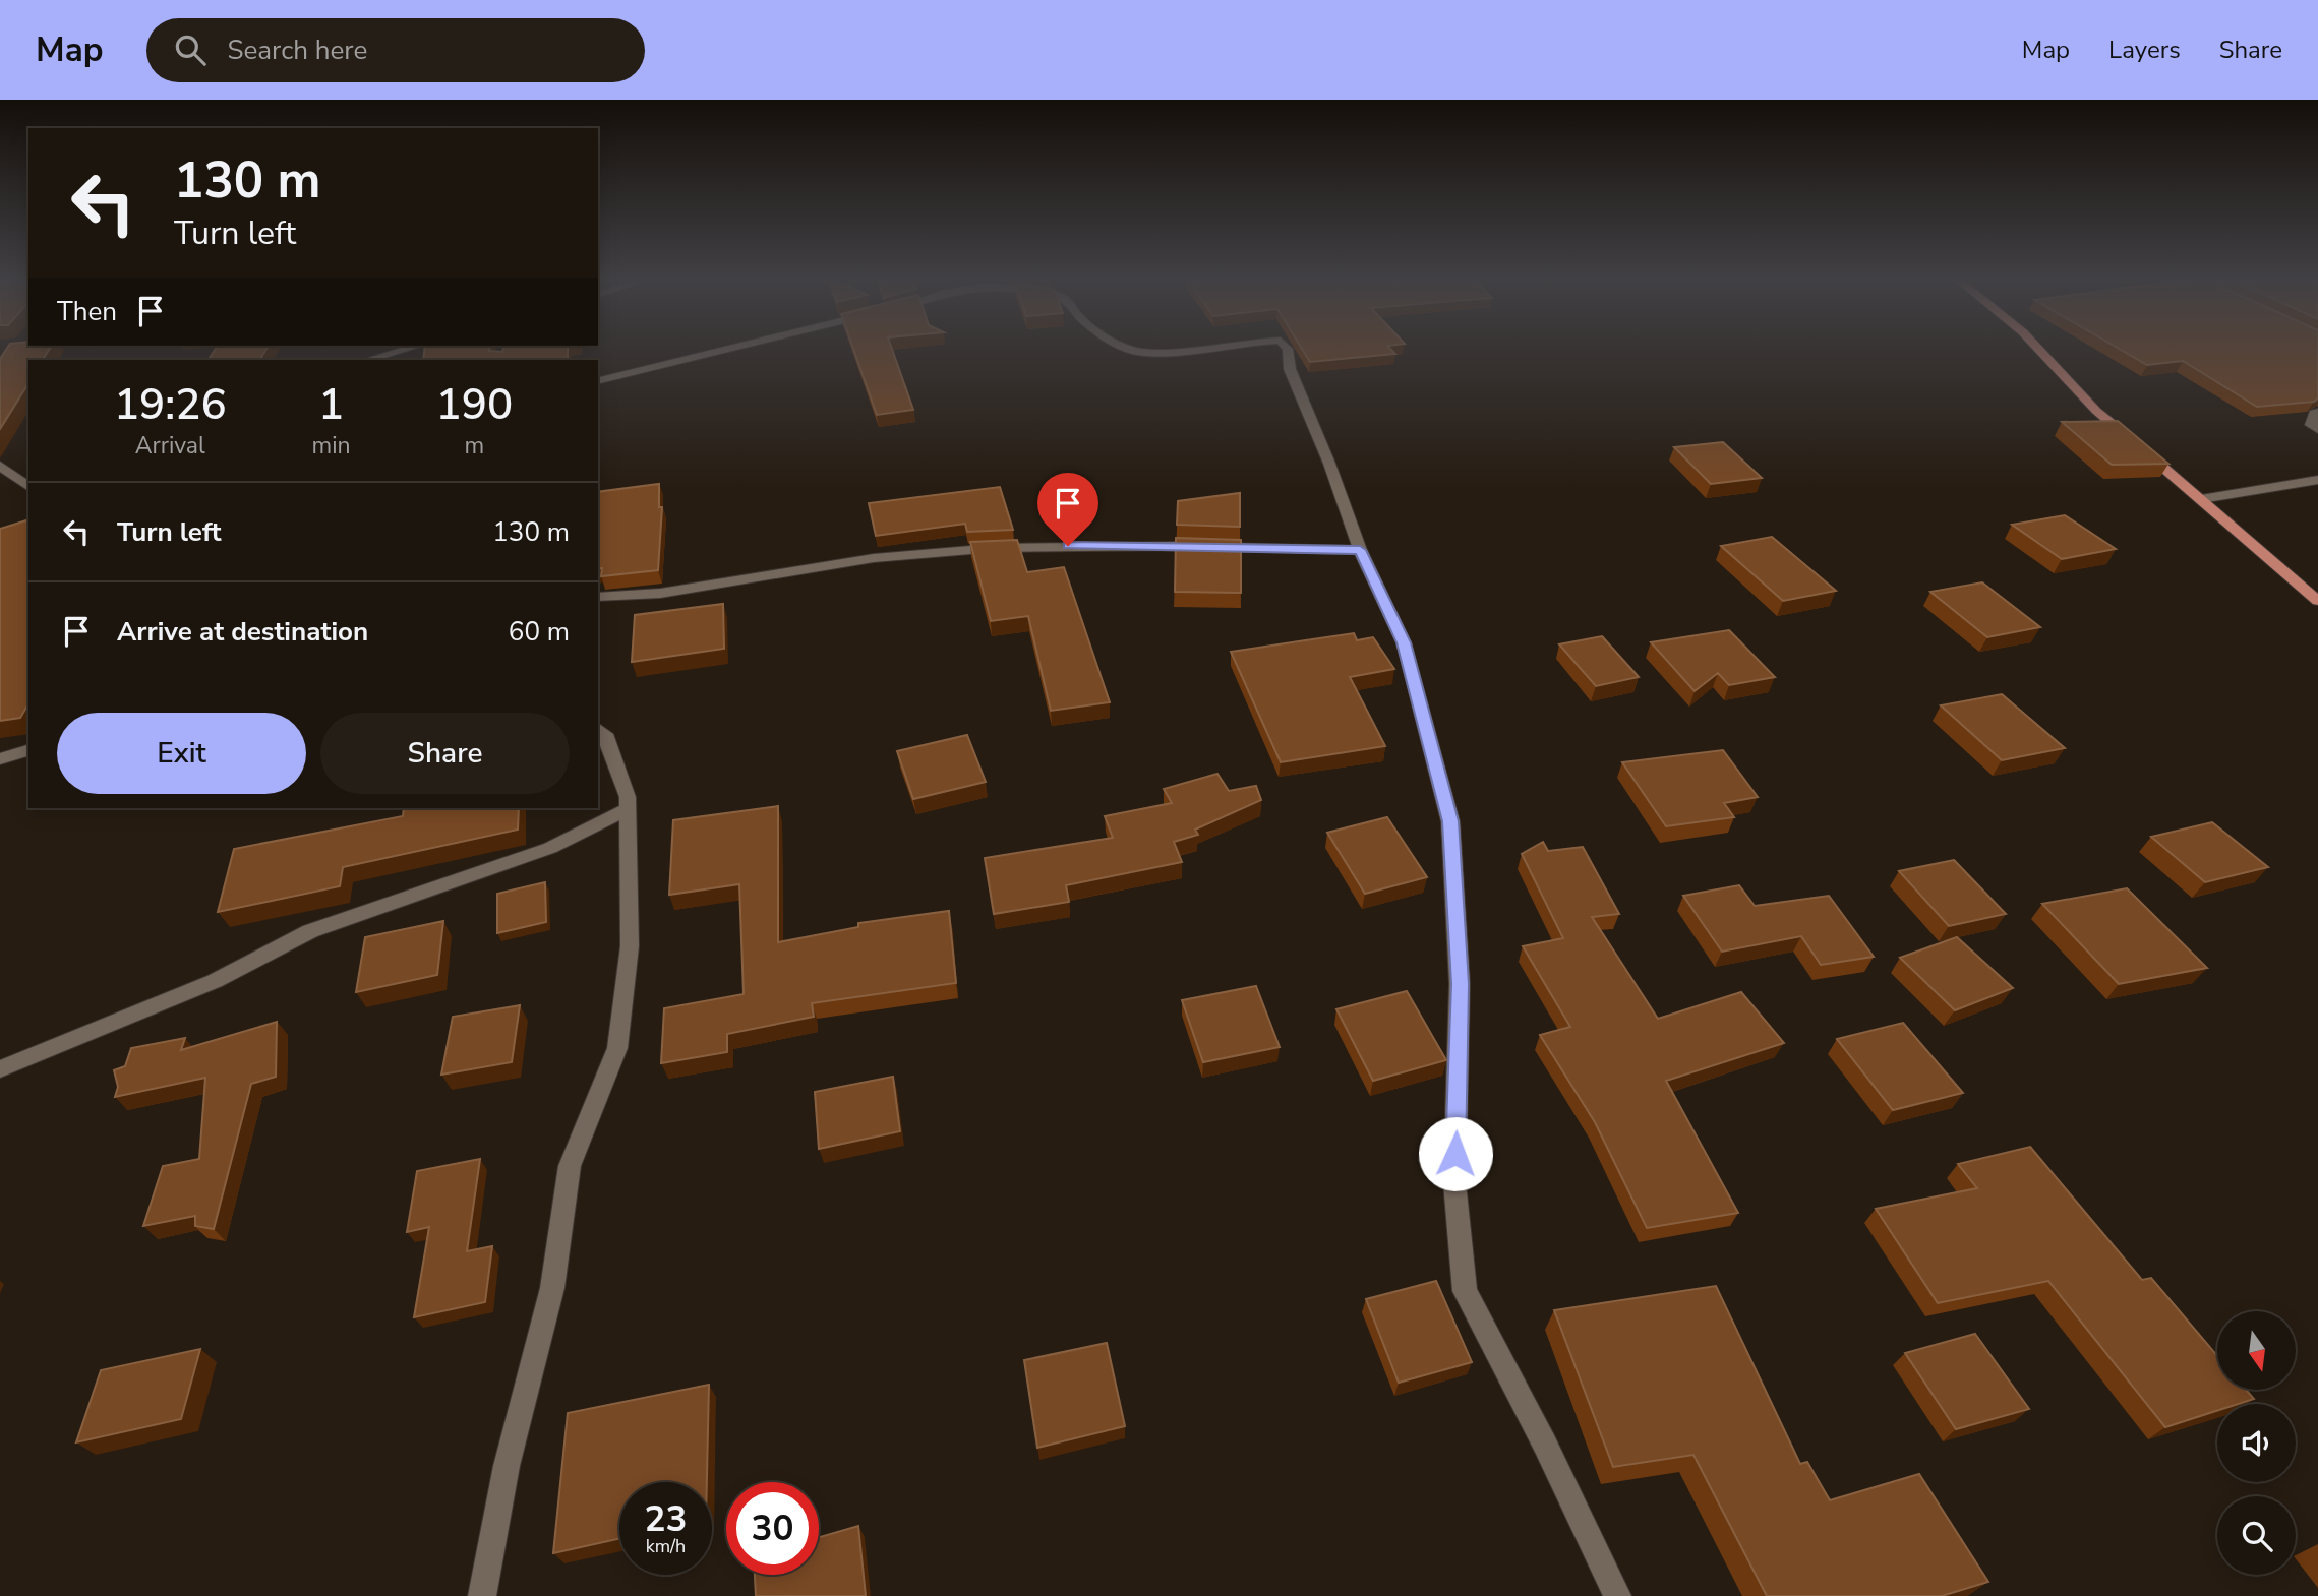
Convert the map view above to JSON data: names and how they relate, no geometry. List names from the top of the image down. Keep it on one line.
{"north":"bottom","page":{"header":"Map","search":"Search here","nav":["Map","Layers","Share"],"turn":["130 m","Turn left"],"then":"Then","eta":["19:26","Arrival","1","min","190","m"],"list":[{"name":"Turn left","value":"130 m"},{"name":"Arrive at destination","value":"60 m"}],"buttons":["Exit","Share"],"speed":"23 km/h","limit":"30"}}
